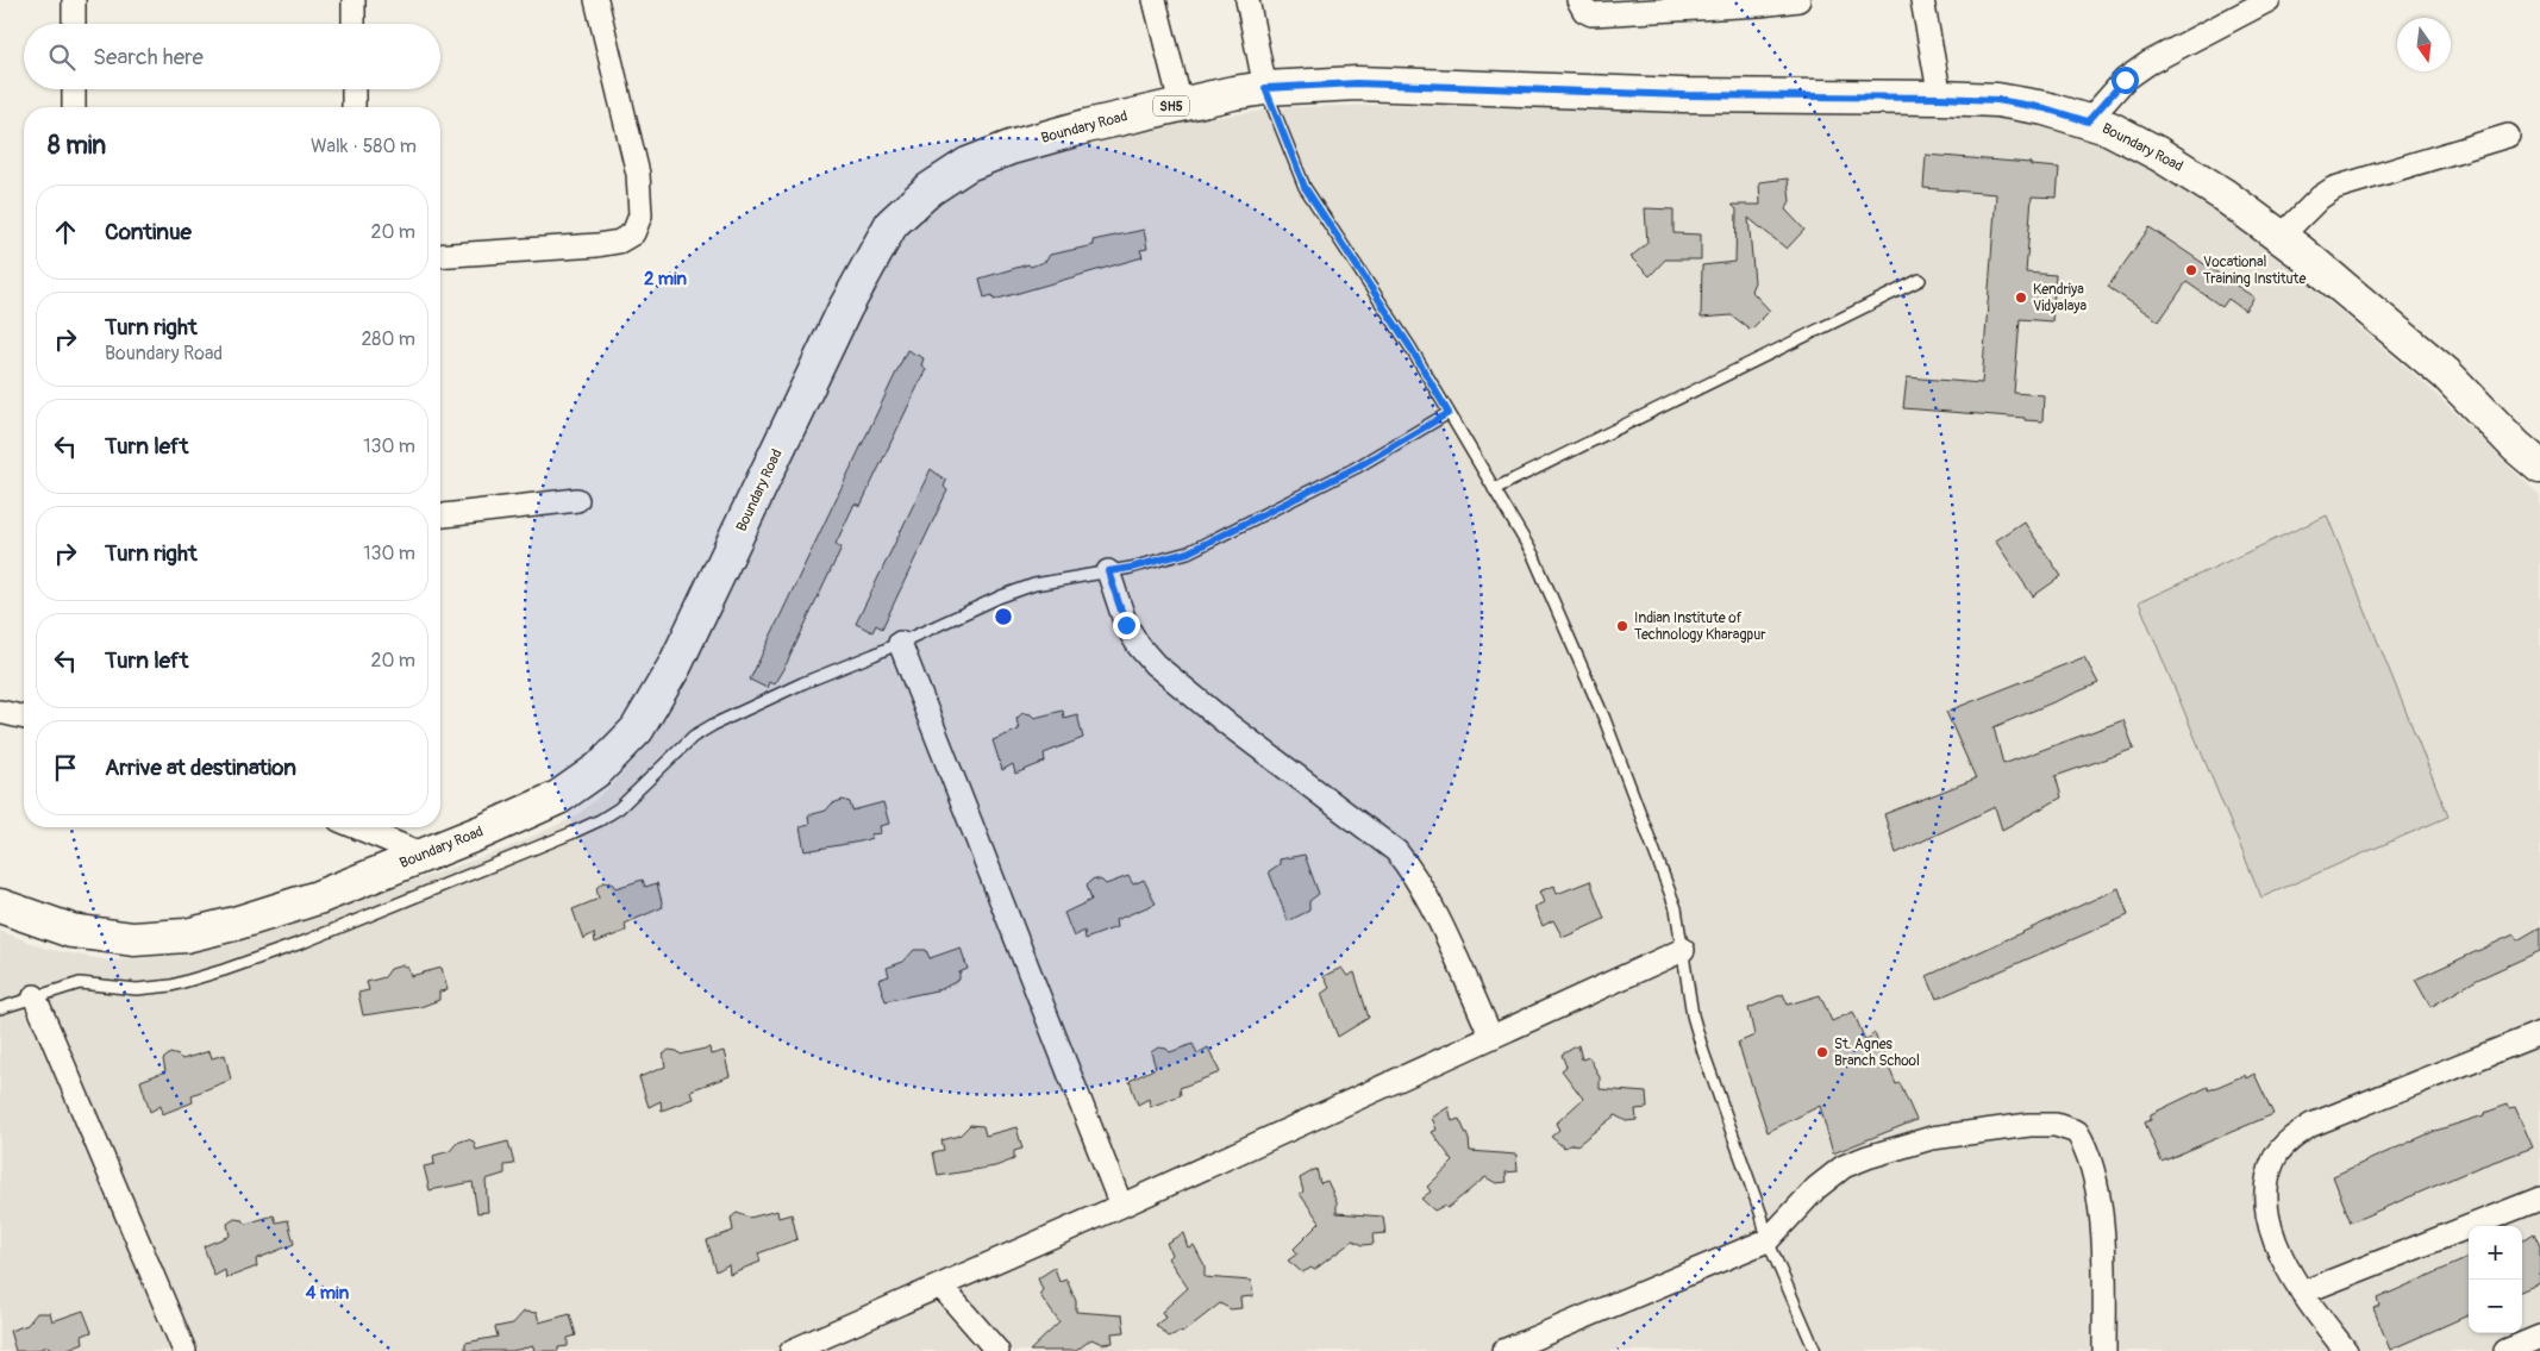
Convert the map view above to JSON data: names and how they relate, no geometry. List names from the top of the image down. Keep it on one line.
{"streets":{"main road":["SH5","Boundary Road"]},"places":["Vocational Training Institute","Kendriya Vidyalaya","Indian Institute of Technology Kharagpur","St. Agnes Branch School"],"north":"bottom","page":{"search":"Search here","heading":["8 min","Walk · 580 m"],"list":[["Continue","20 m"],["Turn right","Boundary Road","280 m"],["Turn left","130 m"],["Turn right","130 m"],["Turn left","20 m"],"Arrive at destination"],"map_buttons":["+","−"]},"rings":["2 min","4 min"]}
